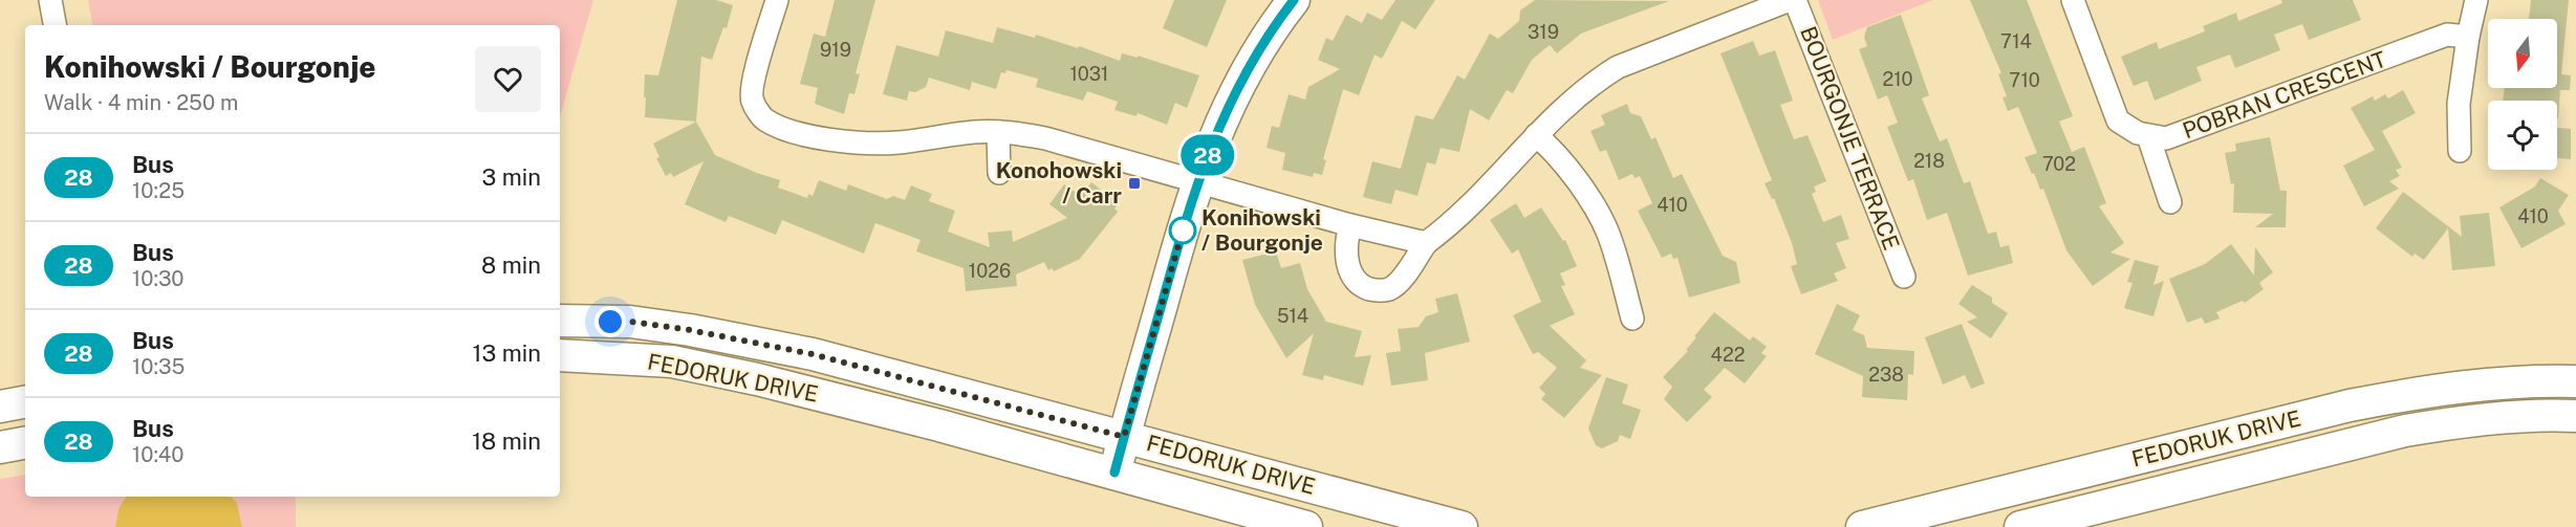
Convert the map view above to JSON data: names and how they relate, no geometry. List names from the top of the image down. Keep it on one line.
{"streets":{"main road":["FEDORUK DRIVE"],"street":["POBRAN CRESCENT","BOURGONJE TERRACE"]},"places":{"transit":["Konohowski / Carr"],"other":["Konihowski / Bourgonje"]},"lines":["bus line 28"],"house_numbers":["319","714","919","1031","210","710","218","702","410","410","1026","514","422","238"],"north":"bottom","page":{"on_map":"28","heading":["Konihowski / Bourgonje","Walk · 4 min · 250 m"],"list":[{"mark":"28","name":"Bus","note":"10:25","value":"3 min"},{"mark":"28","name":"Bus","note":"10:30","value":"8 min"},{"mark":"28","name":"Bus","note":"10:35","value":"13 min"},{"mark":"28","name":"Bus","note":"10:40","value":"18 min"}]}}
